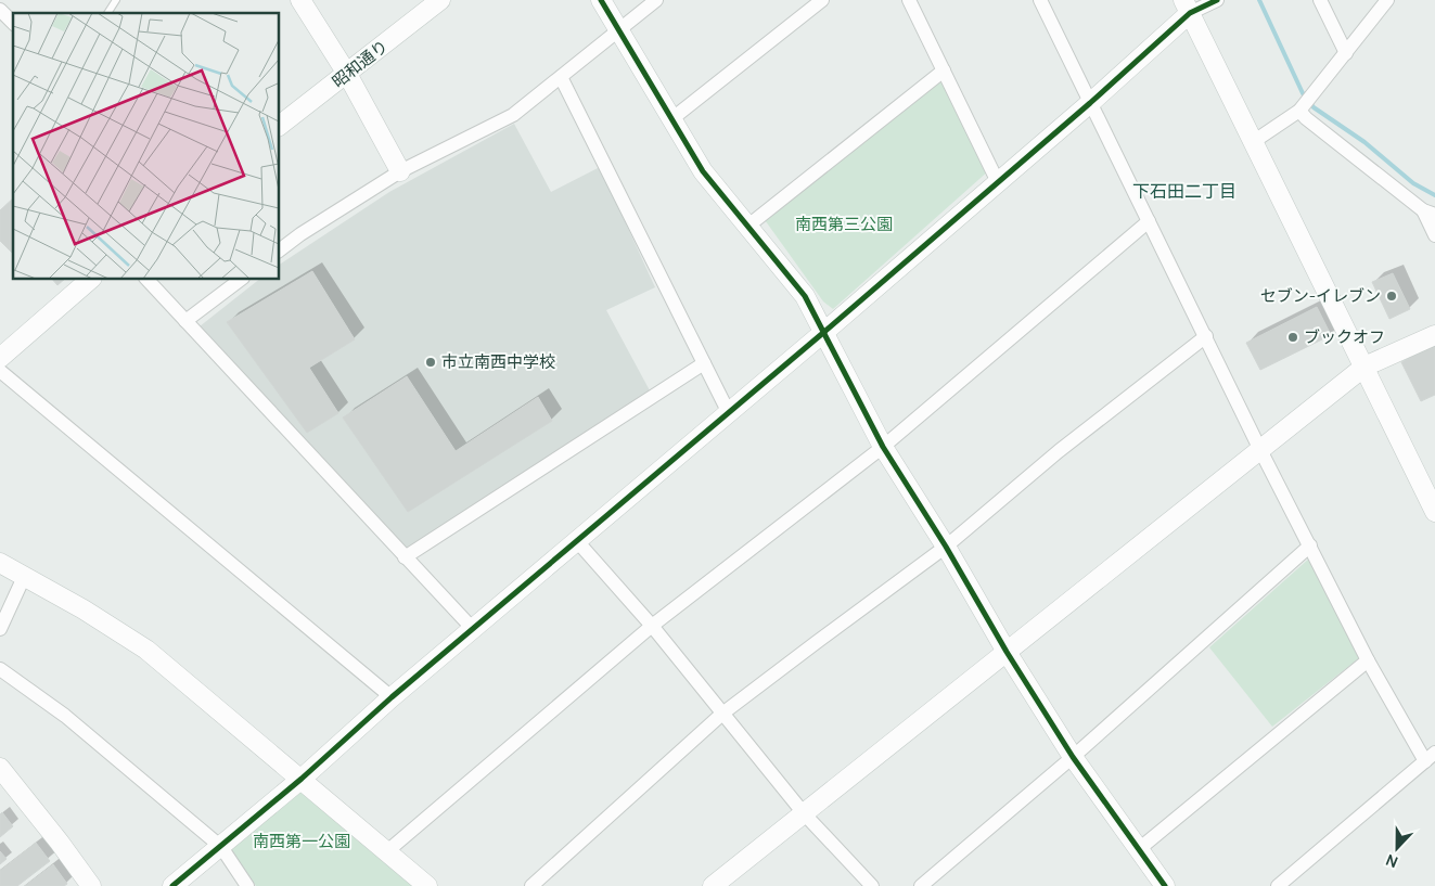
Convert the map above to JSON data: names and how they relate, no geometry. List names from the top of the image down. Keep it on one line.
{"streets":{"street":["昭和通り"]},"districts":["下石田二丁目"],"parks":["南西第三公園","南西第一公園"],"places":["セブン-イレブン","ブックオフ","市立南西中学校"],"north":"bottom"}
